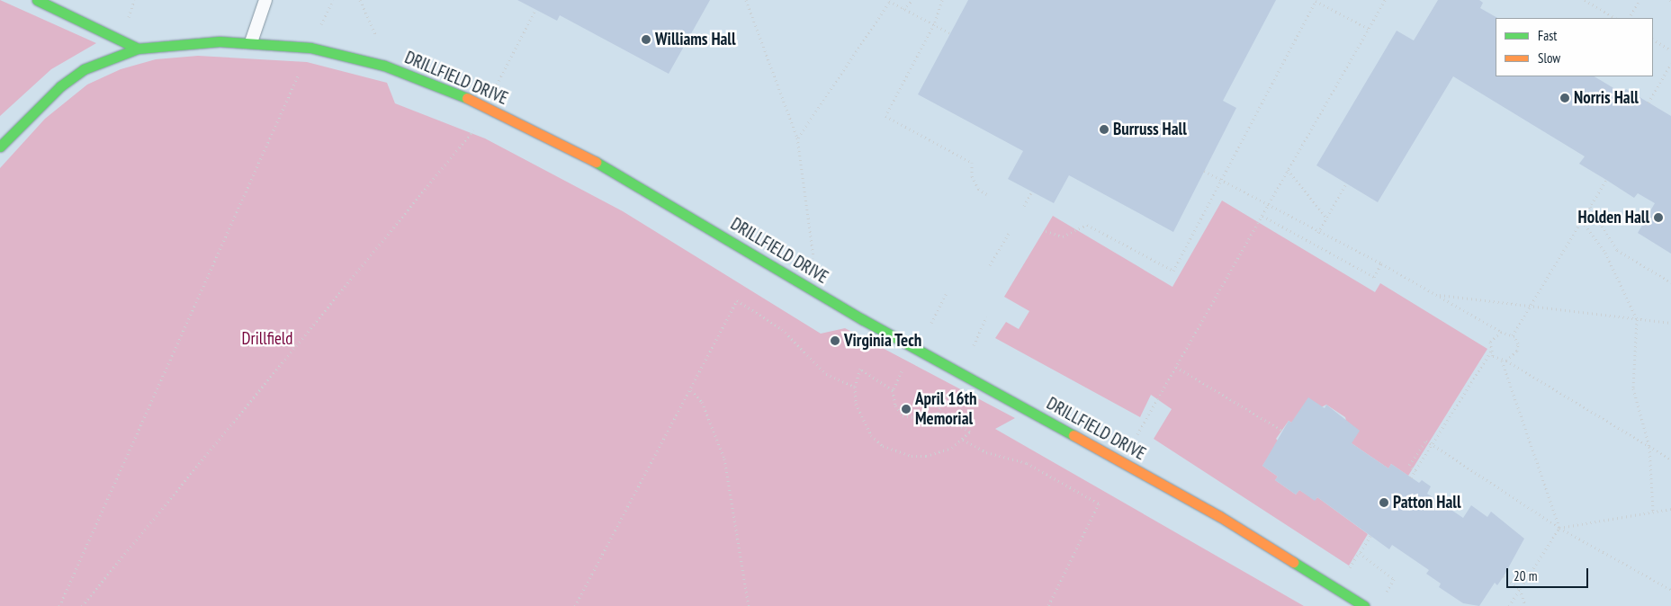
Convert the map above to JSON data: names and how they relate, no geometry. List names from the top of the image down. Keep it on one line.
{"streets":{"street":["DRILLFIELD DRIVE"]},"parks":["Drillfield"],"places":["Williams Hall","Norris Hall","Burruss Hall","Holden Hall","Virginia Tech","April 16th Memorial","Patton Hall"],"legend":["Fast","Slow"],"scale_bar":"20 m"}
